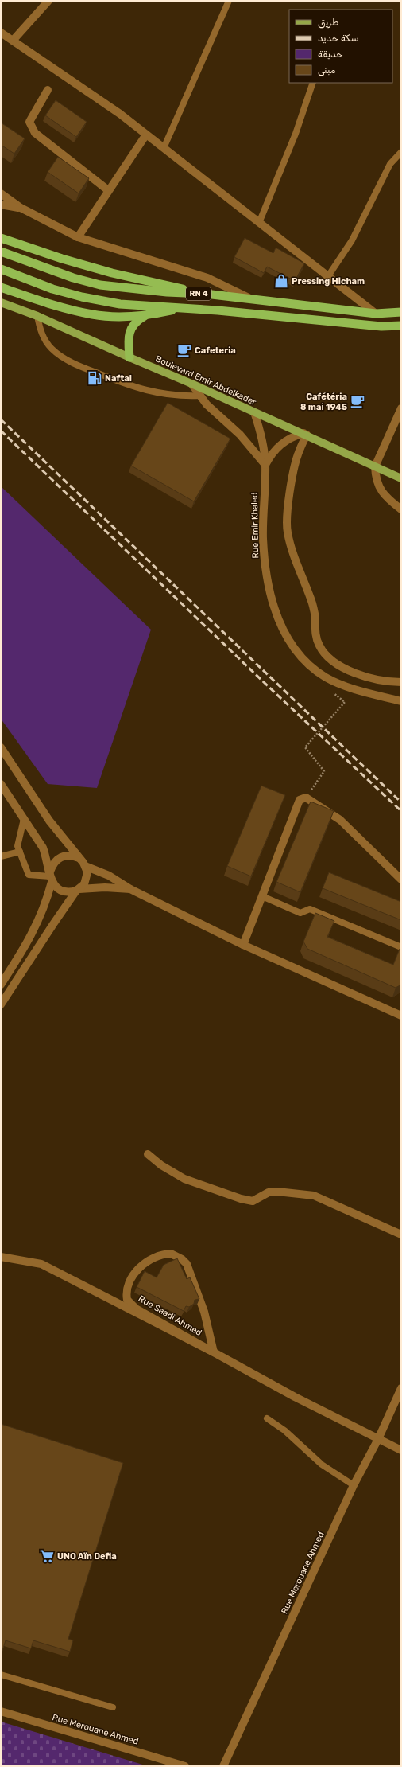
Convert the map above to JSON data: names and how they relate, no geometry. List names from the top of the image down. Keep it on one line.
{"streets":{"highway":["RN 4"],"main road":["Boulevard Emir Abdelkader"],"street":["Rue Emir Khaled","Rue Saadi Ahmed","Rue Merouane Ahmed"]},"crossings":[["Boulevard Emir Abdelkader","Rue Emir Khaled"],["Rue Saadi Ahmed","Rue Merouane Ahmed"]],"places":{"shop":["Pressing Hicham"],"cafe":["Cafeteria","Cafétéria 8 mai 1945"],"fuel station":["Naftal"],"supermarket":["UNO Aïn Defla"]},"legend":["طريق","سكة حديد","حديقة","مبنى"]}
